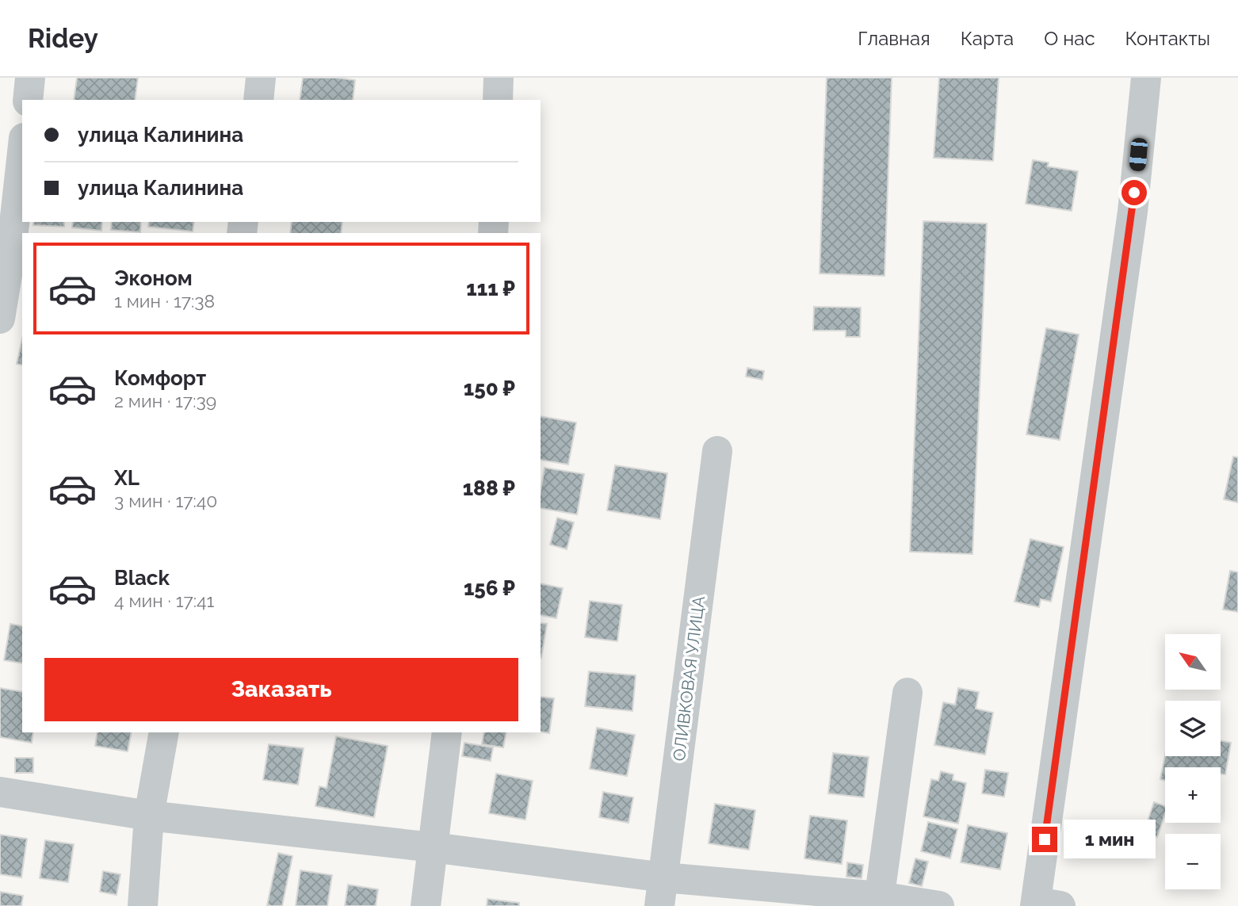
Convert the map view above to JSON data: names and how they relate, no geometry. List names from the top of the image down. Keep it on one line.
{"streets":{"street":["ОЛИВКОВАЯ УЛИЦА"]},"north":"top left","page":{"header":"Ridey","nav":["Главная","Карта","О нас","Контакты"],"banner":["улица Калинина","улица Калинина"],"list":[{"name":"Эконом","note":"1 мин · 17:38","value":"111 ₽"},{"name":"Комфорт","note":"2 мин · 17:39","value":"150 ₽"},{"name":"XL","note":"3 мин · 17:40","value":"188 ₽"},{"name":"Black","note":"4 мин · 17:41","value":"156 ₽"}],"map_buttons":["+","−"],"buttons":"Заказать","bubble":"1 мин"}}
